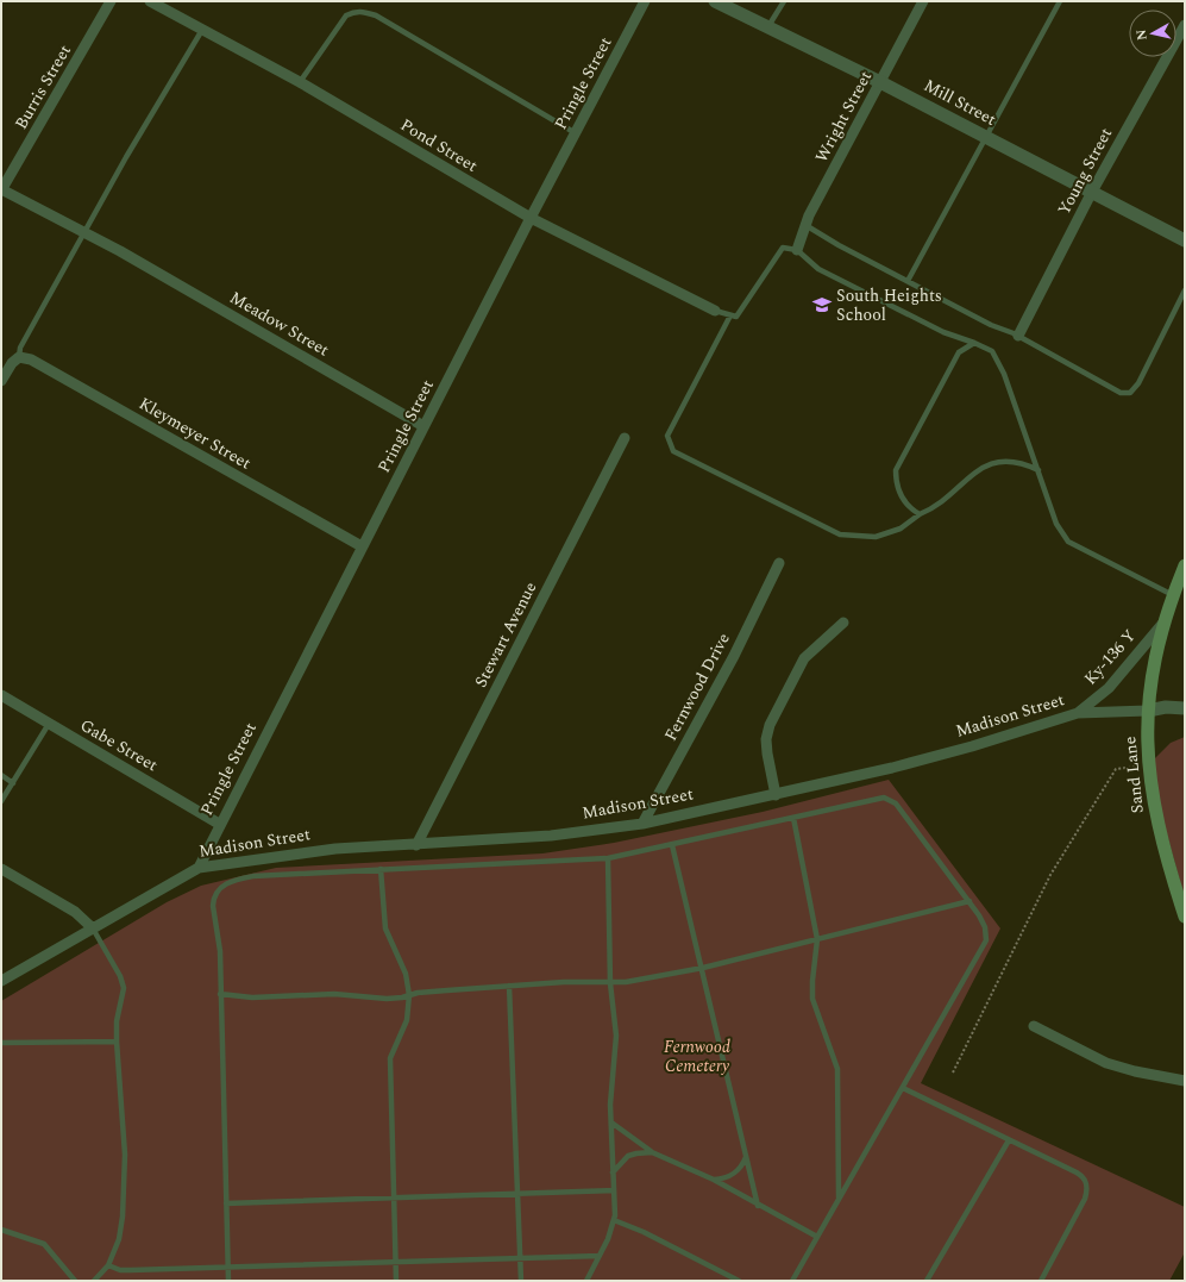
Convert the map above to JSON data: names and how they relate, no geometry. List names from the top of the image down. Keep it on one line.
{"streets":{"main road":["Sand Lane"],"street":["Pringle Street","Burris Street","Mill Street","Wright Street","Pond Street","Young Street","Meadow Street","Kleymeyer Street","Stewart Avenue","Ky-136 Y","Fernwood Drive","Madison Street","Gabe Street"]},"crossings":[["Pringle Street","Pond Street"],["Pringle Street","Meadow Street"],["Pringle Street","Kleymeyer Street"],["Pringle Street","Madison Street"],["Pringle Street","Gabe Street"],["Mill Street","Wright Street"],["Mill Street","Young Street"],["Stewart Avenue","Madison Street"],["Ky-136 Y","Madison Street"],["Fernwood Drive","Madison Street"],["Madison Street","Sand Lane"]],"parks":["Fernwood Cemetery"],"places":{"school or university":["South Heights School"]},"north":"left"}
